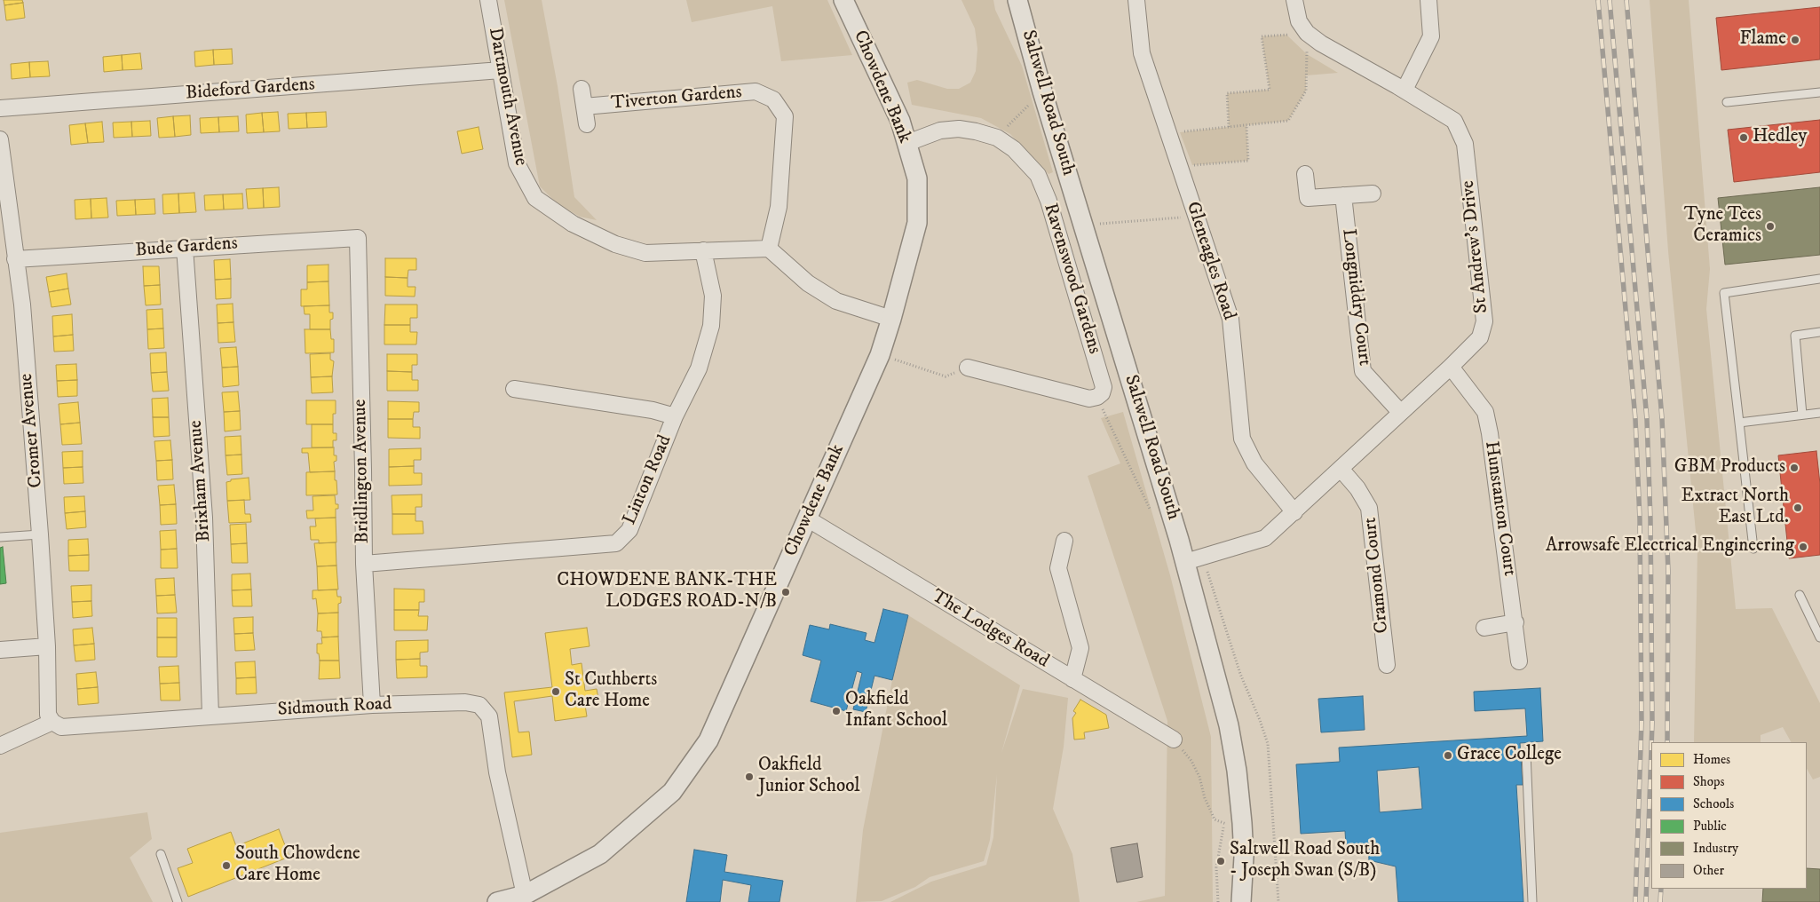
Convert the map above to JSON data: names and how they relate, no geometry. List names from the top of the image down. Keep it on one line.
{"streets":{"street":["Chowdene Bank","Bideford Gardens","Dartmouth Avenue","Tiverton Gardens","Saltwell Road South","St Andrew's Drive","Bude Gardens","Gleneagles Road","Ravenswood Gardens","Longniddry Court","Cromer Avenue","Bridlington Avenue","Linton Road","Brixham Avenue","Hunstanton Court","Cramond Court","The Lodges Road","Sidmouth Road"]},"crossings":[["Chowdene Bank","Ravenswood Gardens"],["Chowdene Bank","The Lodges Road"],["Chowdene Bank","Sidmouth Road"],["Bideford Gardens","Dartmouth Avenue"],["Dartmouth Avenue","Tiverton Gardens"],["Dartmouth Avenue","Linton Road"],["Saltwell Road South","St Andrew's Drive"],["St Andrew's Drive","Gleneagles Road"],["St Andrew's Drive","Longniddry Court"],["St Andrew's Drive","Hunstanton Court"],["St Andrew's Drive","Cramond Court"],["Bude Gardens","Cromer Avenue"],["Bude Gardens","Bridlington Avenue"],["Bude Gardens","Brixham Avenue"],["Cromer Avenue","Sidmouth Road"],["Bridlington Avenue","Linton Road"],["Bridlington Avenue","Sidmouth Road"],["Brixham Avenue","Sidmouth Road"]],"places":["Flame","Hedley","Tyne Tees Ceramics","GBM Products","Extract North East Ltd.","Arrowsafe Electrical Engineering","CHOWDENE BANK-THE LODGES ROAD-N/B","St Cuthberts Care Home","Oakfield Infant School","Grace College","Oakfield Junior School","Saltwell Road South - Joseph Swan (S/B)","South Chowdene Care Home"],"legend":["Homes","Shops","Schools","Public","Industry","Other"]}
